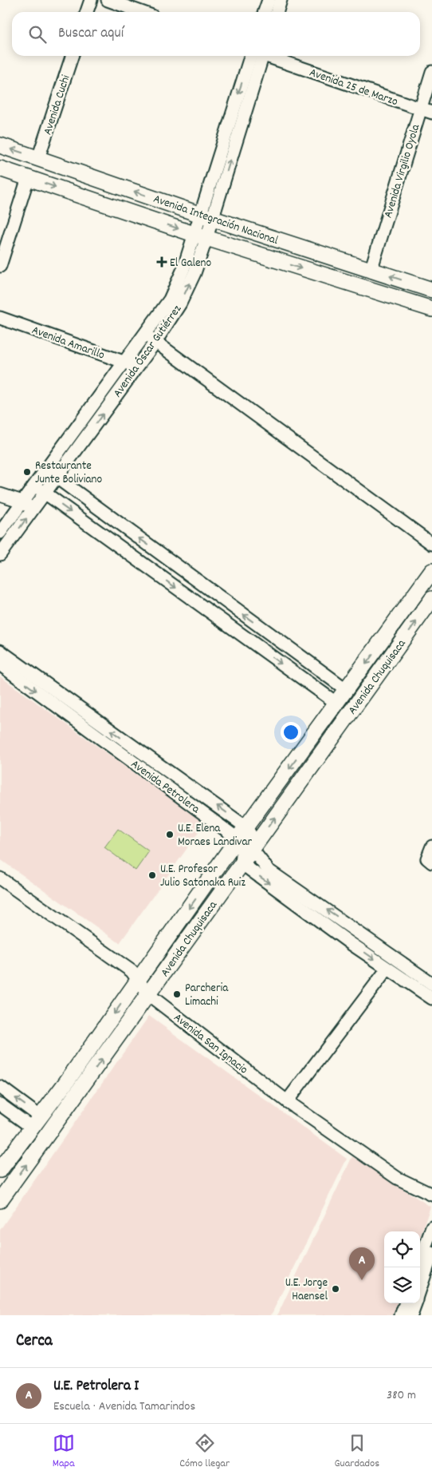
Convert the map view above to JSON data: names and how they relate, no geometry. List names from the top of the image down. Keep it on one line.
{"streets":{"main road":["Avenida Integración Nacional","Avenida Chuquisaca"],"street":["Avenida 25 de Marzo","Avenida Cuchi","Avenida Virgilio Oyola","Avenida Amarillo","Avenida Óscar Gutiérrez","Avenida Petrolera","Avenida San Ignacio"]},"crossings":[["Avenida 25 de Marzo","Avenida Virgilio Oyola"],["Avenida Cuchi","Avenida Integración Nacional"],["Avenida Virgilio Oyola","Avenida Integración Nacional"],["Avenida Integración Nacional","Avenida Óscar Gutiérrez"],["Avenida Amarillo","Avenida Óscar Gutiérrez"],["Avenida Chuquisaca","Avenida Petrolera"],["Avenida Chuquisaca","Avenida San Ignacio"]],"places":{"health":["El Galeno"],"other":["Restaurante Junte Boliviano","U.E. Elena Moraes Landivar","U.E. Profesor Julio Satonaka Ruiz","Parcheria Limachi","U.E. Jorge Haensel"]},"page":{"search":"Buscar aquí","pins":"A","heading":"Cerca","list":[{"mark":"A","name":"U.E. Petrolera I","note":"Escuela · Avenida Tamarindos","value":"380 m"}],"nav":["Mapa","Cómo llegar","Guardados"]}}
